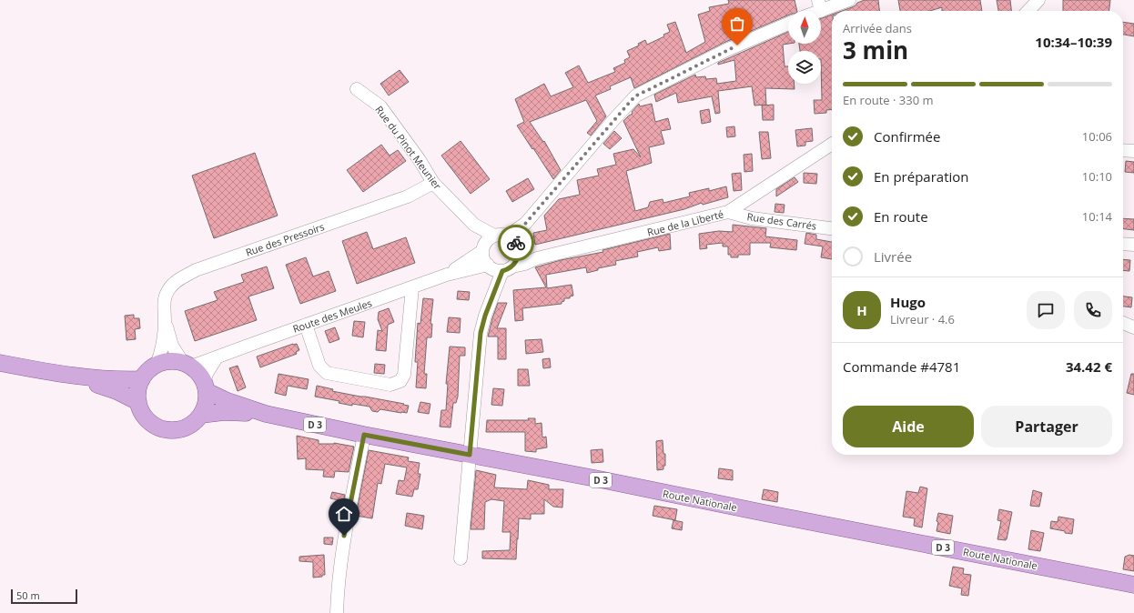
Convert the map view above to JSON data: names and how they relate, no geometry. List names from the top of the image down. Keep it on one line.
{"streets":{"main road":["D 3","Route Nationale"],"street":["Rue du Pinot Meunier","Rue des Carrés","Rue de la Liberté","Rue des Pressoirs","Route des Meules"]},"crossings":[["Rue du Pinot Meunier","Rue de la Liberté"],["Rue du Pinot Meunier","Rue des Pressoirs"],["Rue du Pinot Meunier","Route des Meules"],["Rue des Carrés","Rue de la Liberté"],["Rue de la Liberté","Route des Meules"],["Rue des Pressoirs","Route des Meules"],["Rue des Pressoirs","D 3"],["Route des Meules","D 3"],["D 3","Route Nationale"]],"scale_bar":"50 m","north":"top","page":{"heading":["3 min","Arrivée dans","10:34–10:39"],"panel":["Hugo","Livreur · 4.6","Commande #4781","34.42 €"],"bar":"En route · 330 m","list":[["Confirmée","10:06"],["En préparation","10:10"],["En route","10:14"],"Livrée"],"round":"H","buttons":["Aide","Partager"],"scale":"50 m"}}
